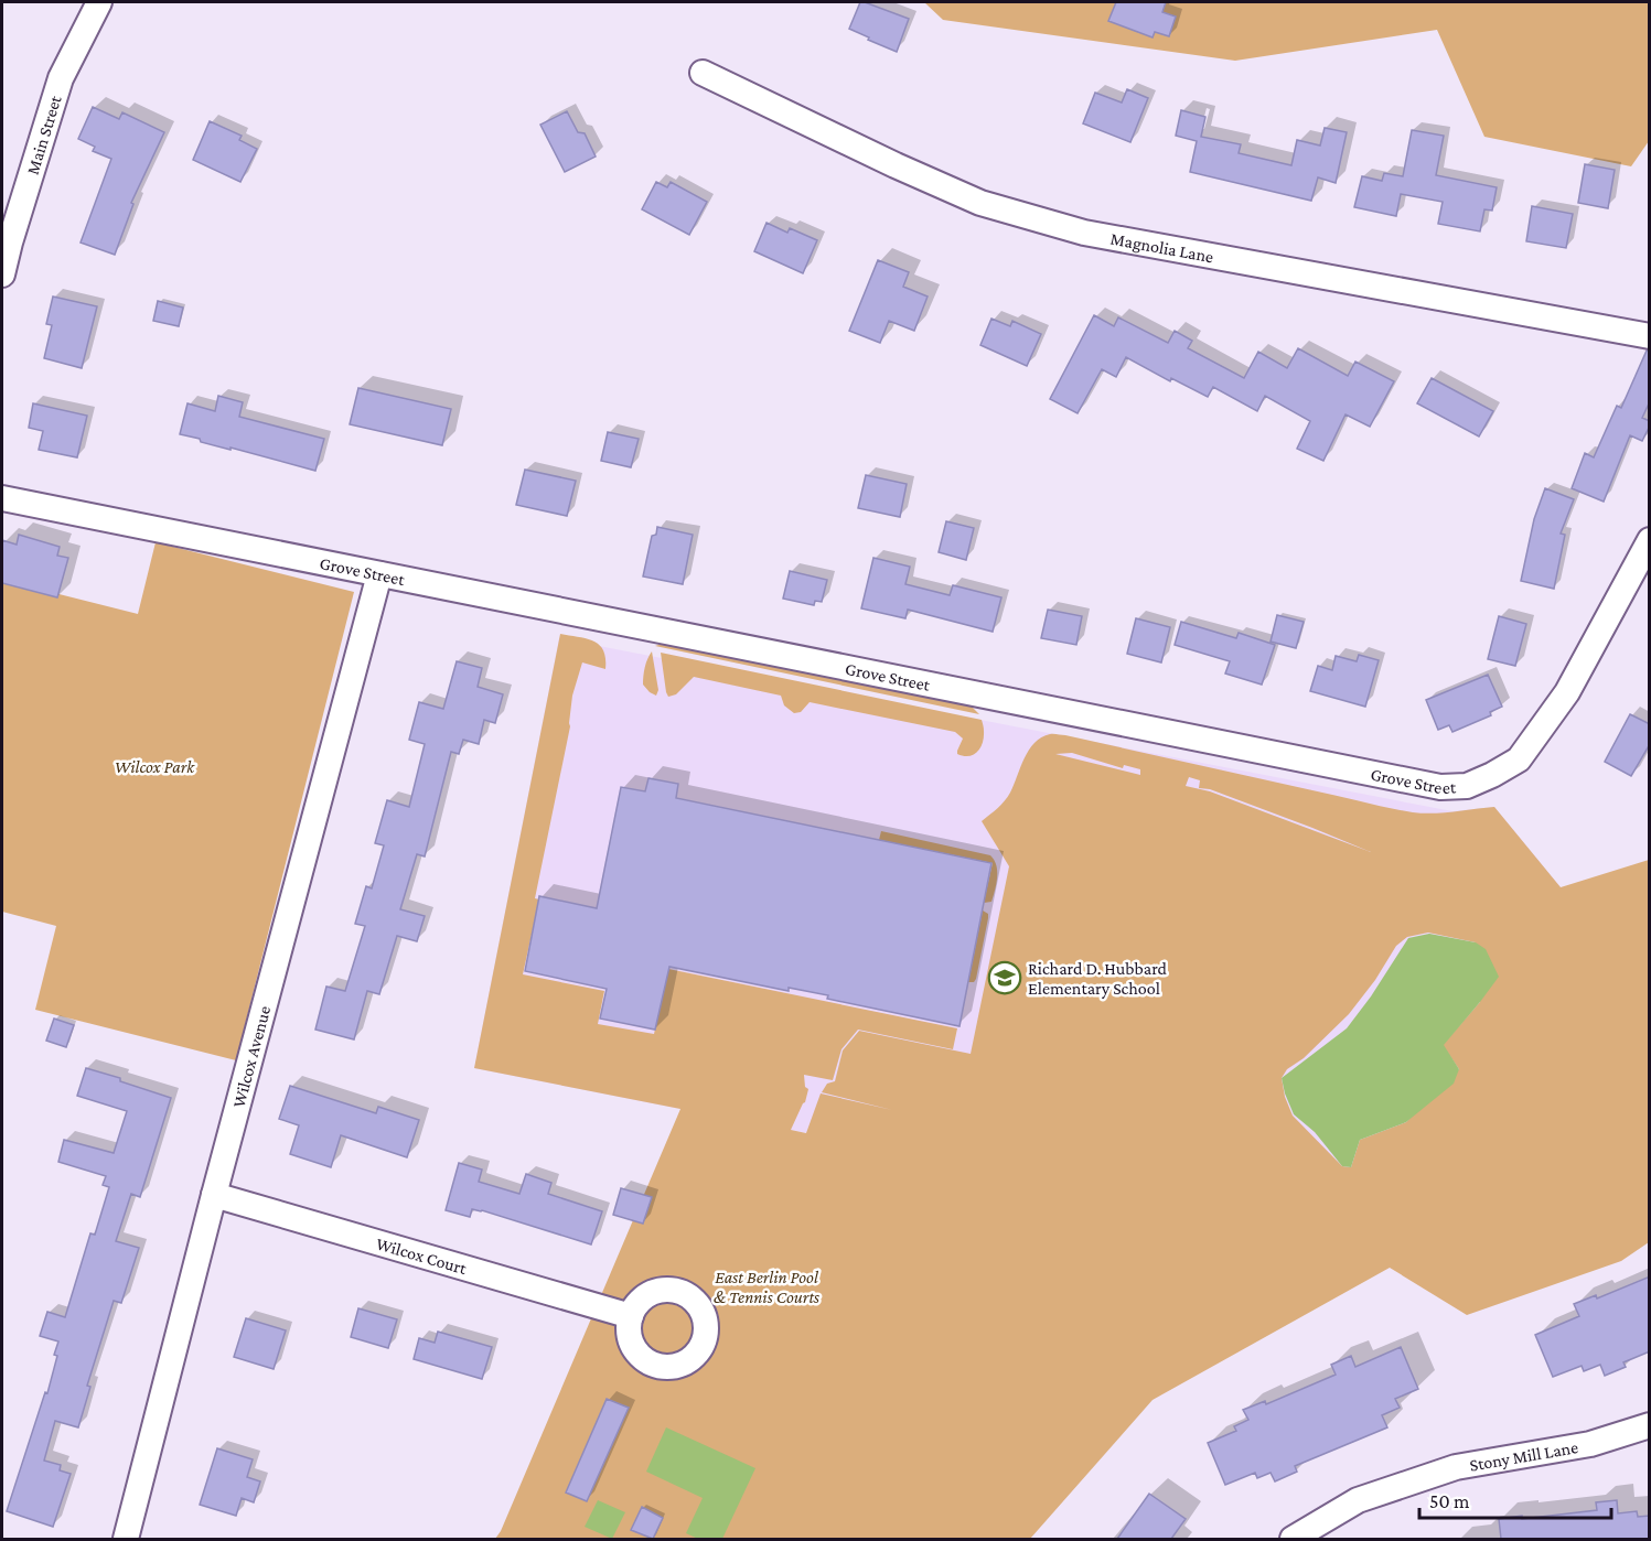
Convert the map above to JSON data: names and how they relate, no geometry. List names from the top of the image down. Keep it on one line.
{"streets":{"street":["Main Street","Magnolia Lane","Grove Street","Wilcox Avenue","Wilcox Court","Stony Mill Lane"]},"crossings":[["Grove Street","Wilcox Avenue"],["Wilcox Avenue","Wilcox Court"]],"parks":["Wilcox Park","East Berlin Pool & Tennis Courts"],"places":{"school or university":["Richard D. Hubbard Elementary School"]},"scale_bar":"50 m"}
